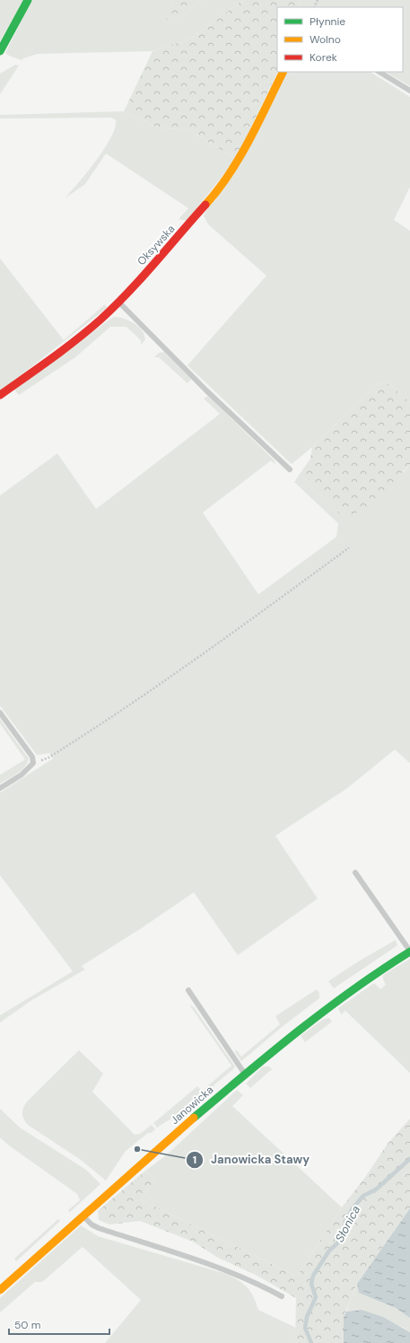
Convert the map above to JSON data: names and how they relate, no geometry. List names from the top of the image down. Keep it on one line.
{"streets":{"street":["Oksywska","Janowicka"]},"water":["Słonica"],"places":["Janowicka Stawy"],"legend":["Płynnie","Wolno","Korek"],"scale_bar":"50 m"}
